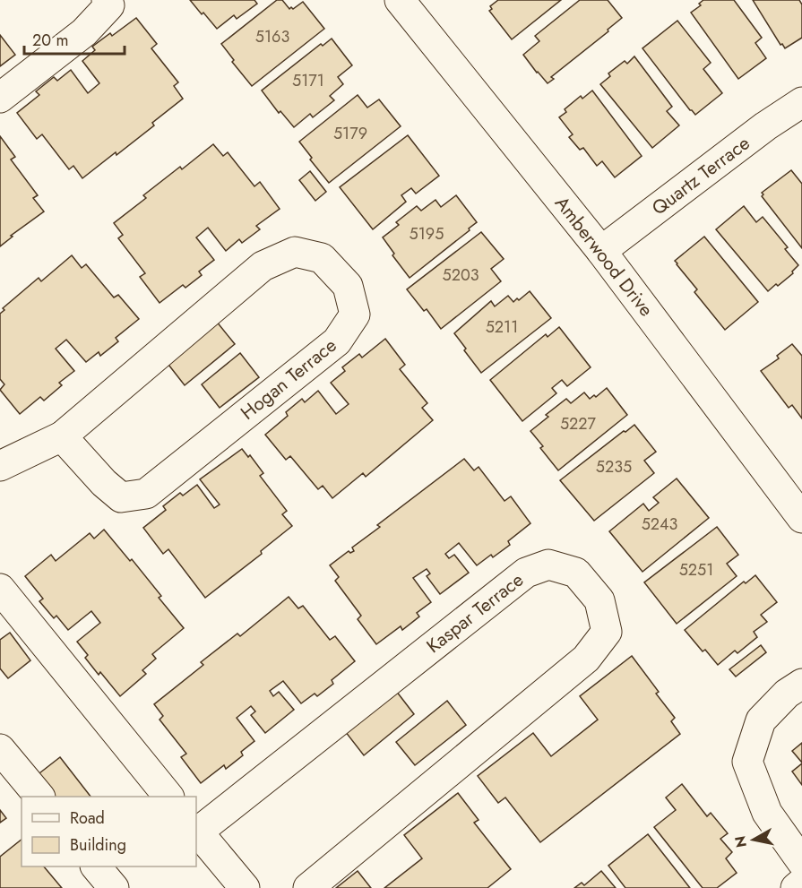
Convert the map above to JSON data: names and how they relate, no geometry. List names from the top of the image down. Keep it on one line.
{"streets":{"street":["Quartz Terrace","Amberwood Drive","Hogan Terrace","Kaspar Terrace"]},"crossings":[["Quartz Terrace","Amberwood Drive"]],"house_numbers":["5163","5171","5179","5195","5203","5211","5227","5235","5243","5251"],"legend":["Road","Building"],"scale_bar":"20 m","north":"left"}
